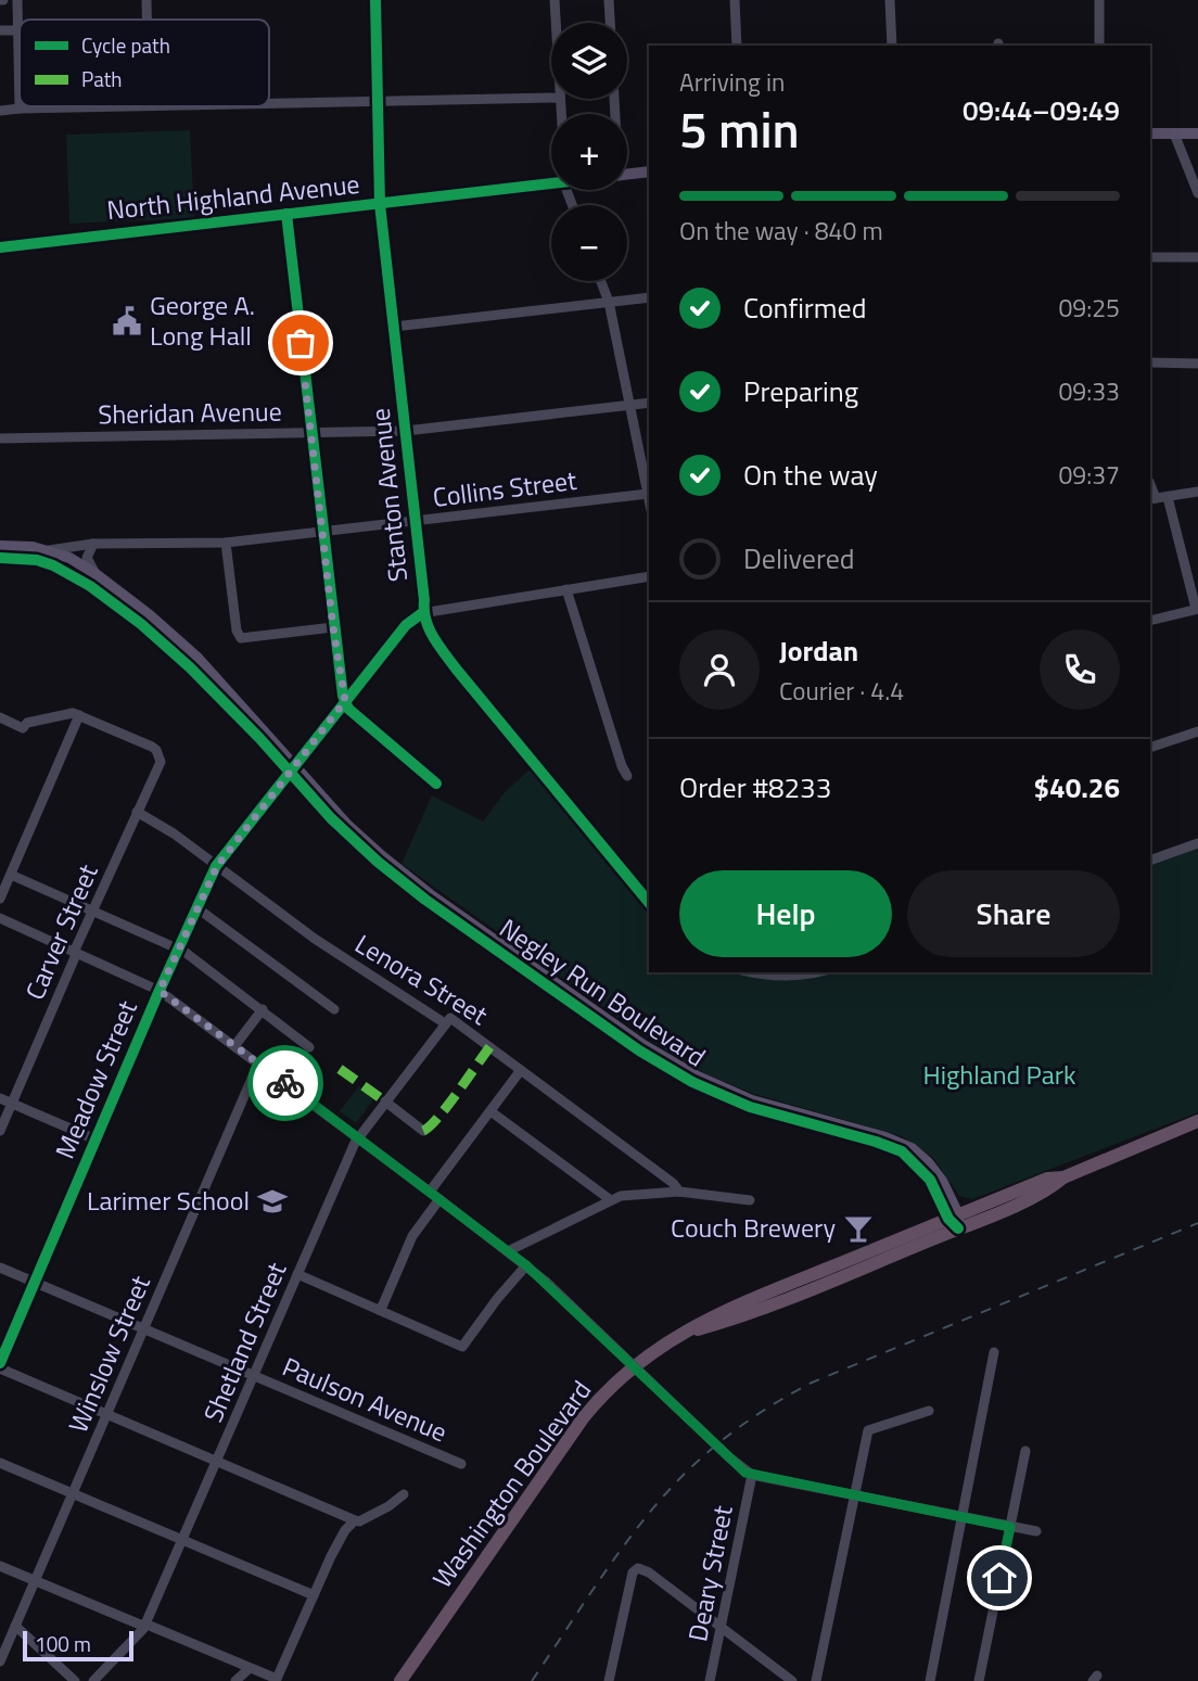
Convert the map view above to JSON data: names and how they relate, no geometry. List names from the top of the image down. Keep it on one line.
{"streets":{"highway":["Washington Boulevard"],"main road":["North Highland Avenue","Negley Run Boulevard"],"street":["Sheridan Avenue","Collins Street","Stanton Avenue","Carver Street","Lenora Street","Meadow Street","Shetland Street","Winslow Street","Paulson Avenue","Deary Street"]},"crossings":[["North Highland Avenue","Stanton Avenue"],["Sheridan Avenue","Stanton Avenue"],["Collins Street","Stanton Avenue"],["Collins Street","Negley Run Boulevard"],["Stanton Avenue","Meadow Street"],["Carver Street","Lenora Street"],["Lenora Street","Meadow Street"],["Lenora Street","Shetland Street"],["Negley Run Boulevard","Washington Boulevard"],["Meadow Street","Paulson Avenue"],["Shetland Street","Paulson Avenue"],["Winslow Street","Paulson Avenue"]],"parks":["Highland Park"],"places":{"public building":["George A. Long Hall"],"school or university":["Larimer School"],"bar":["Couch Brewery"]},"legend":["Cycle path","Path"],"scale_bar":"100 m","page":{"map_buttons":["+","−"],"heading":["5 min","Arriving in","09:44–09:49"],"panel":["Jordan","Courier · 4.4","Order #8233","$40.26"],"bar":"On the way · 840 m","list":[["Confirmed","09:25"],["Preparing","09:33"],["On the way","09:37"],"Delivered"],"buttons":["Help","Share"],"scale":"100 m"}}
